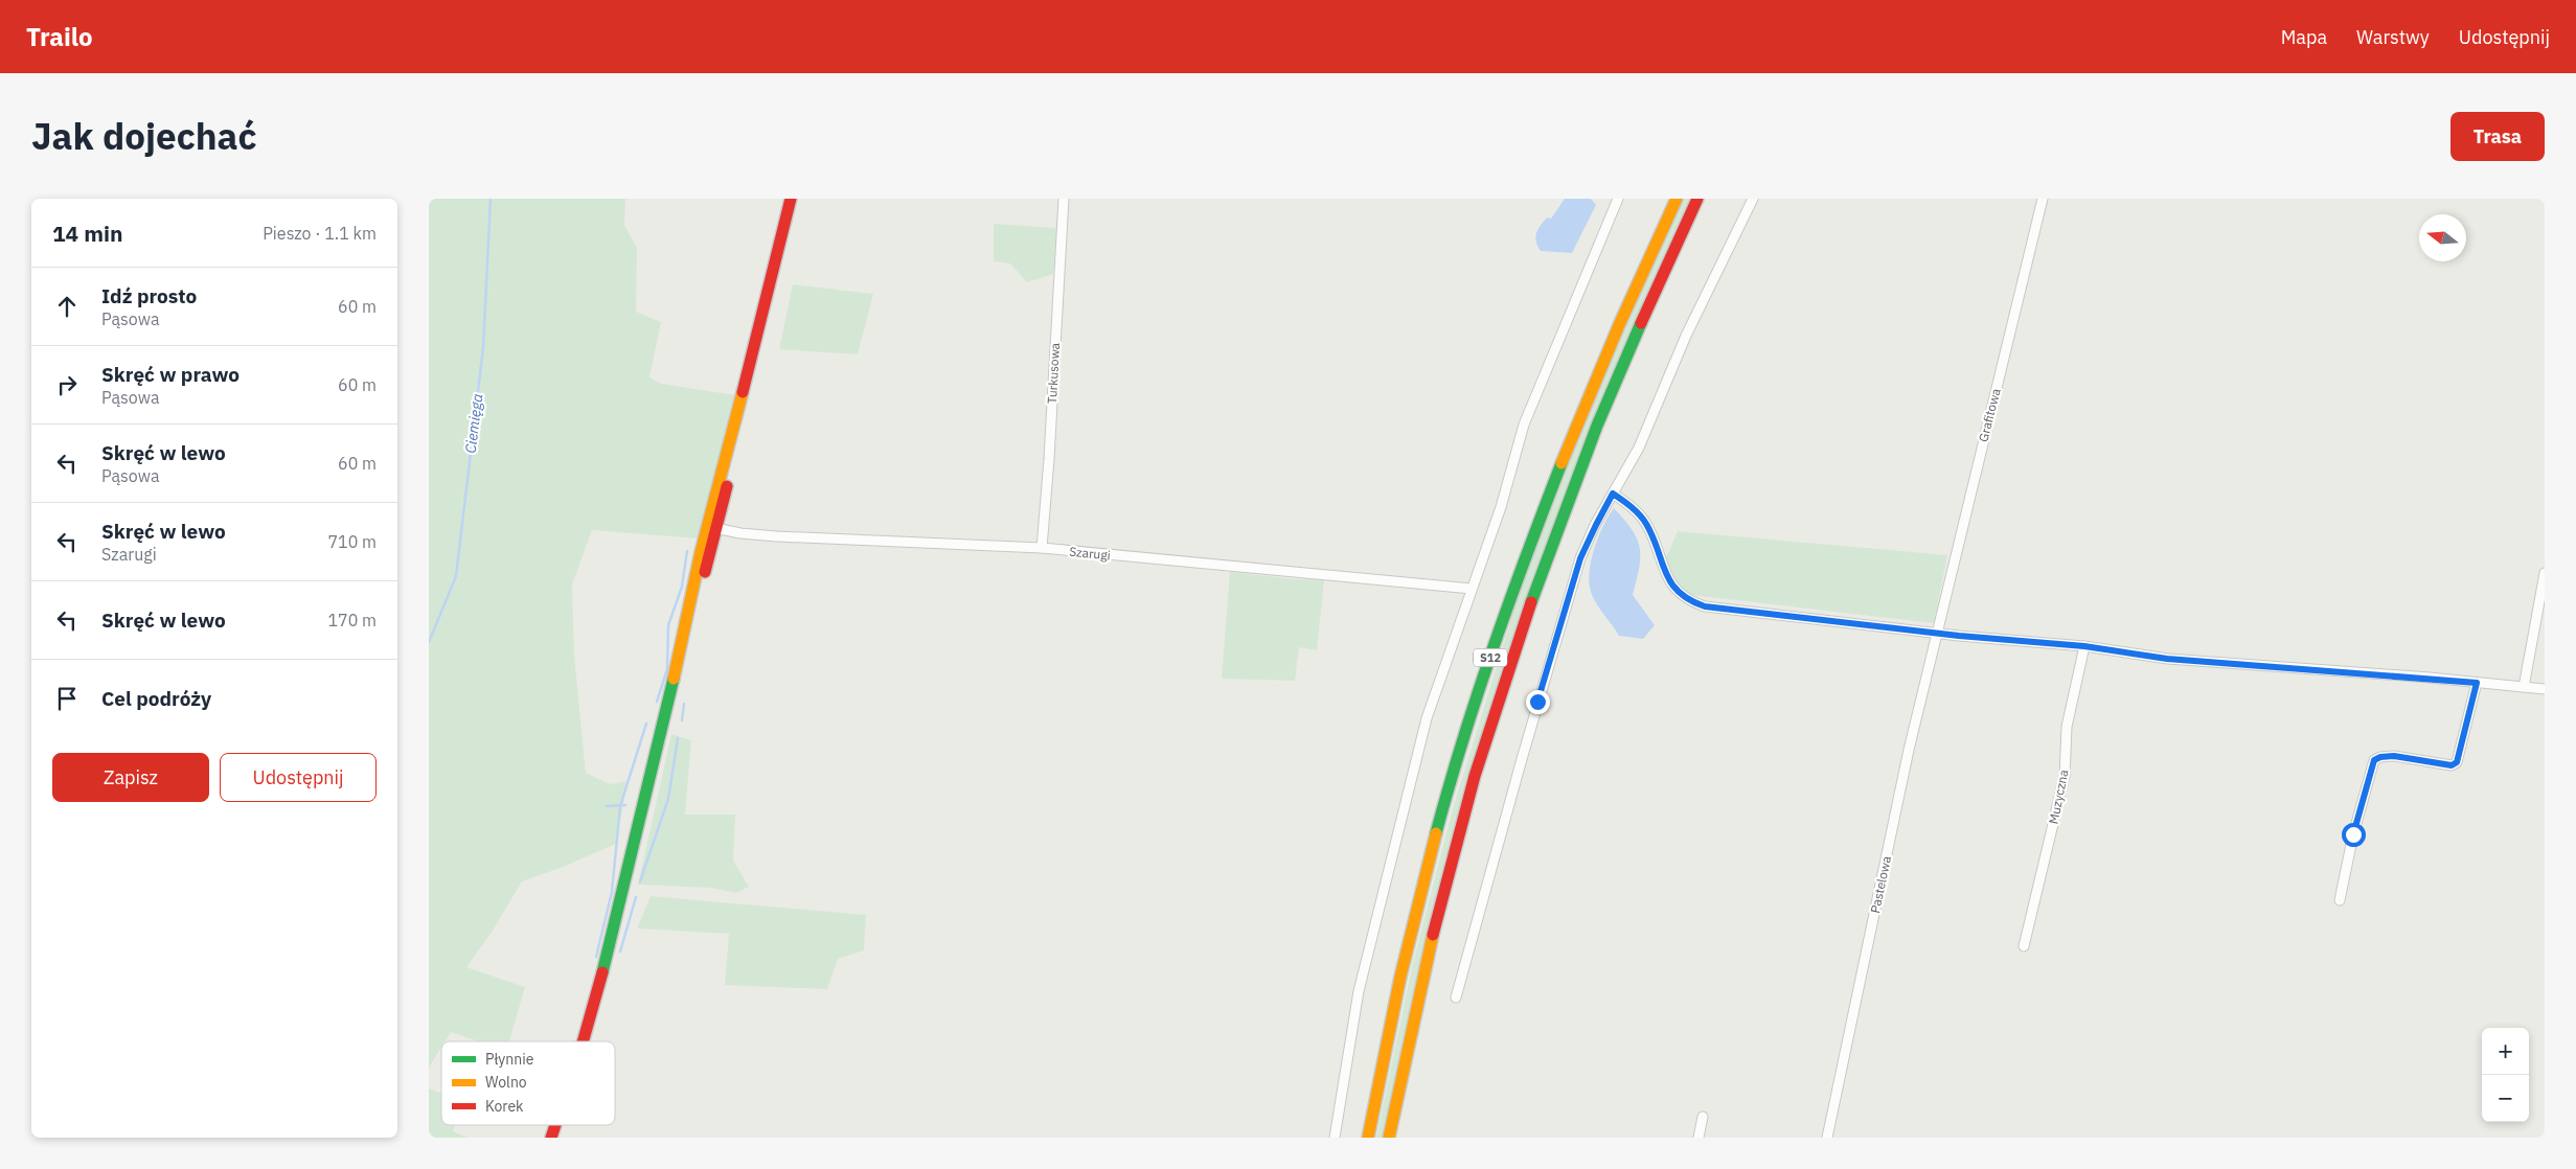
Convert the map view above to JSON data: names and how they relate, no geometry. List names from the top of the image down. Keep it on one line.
{"streets":{"main road":["S12"],"street":["Turkusowa","Grafitowa","Szarugi","Muzyczna","Pastelowa"]},"crossings":[["Turkusowa","Szarugi"],["Grafitowa","Pastelowa"]],"water":["Ciemięga"],"legend":["Płynnie","Wolno","Korek"],"north":"left","page":{"header":"Trailo","nav":["Mapa","Warstwy","Udostępnij"],"title":"Jak dojechać","buttons":["Trasa",["Zapisz","Udostępnij"]],"heading":["14 min","Pieszo · 1.1 km"],"list":[["Idź prosto","Pąsowa","60 m"],["Skręć w prawo","Pąsowa","60 m"],["Skręć w lewo","Pąsowa","60 m"],["Skręć w lewo","Szarugi","710 m"],["Skręć w lewo","170 m"],"Cel podróży"],"map_buttons":["+","−"]}}
